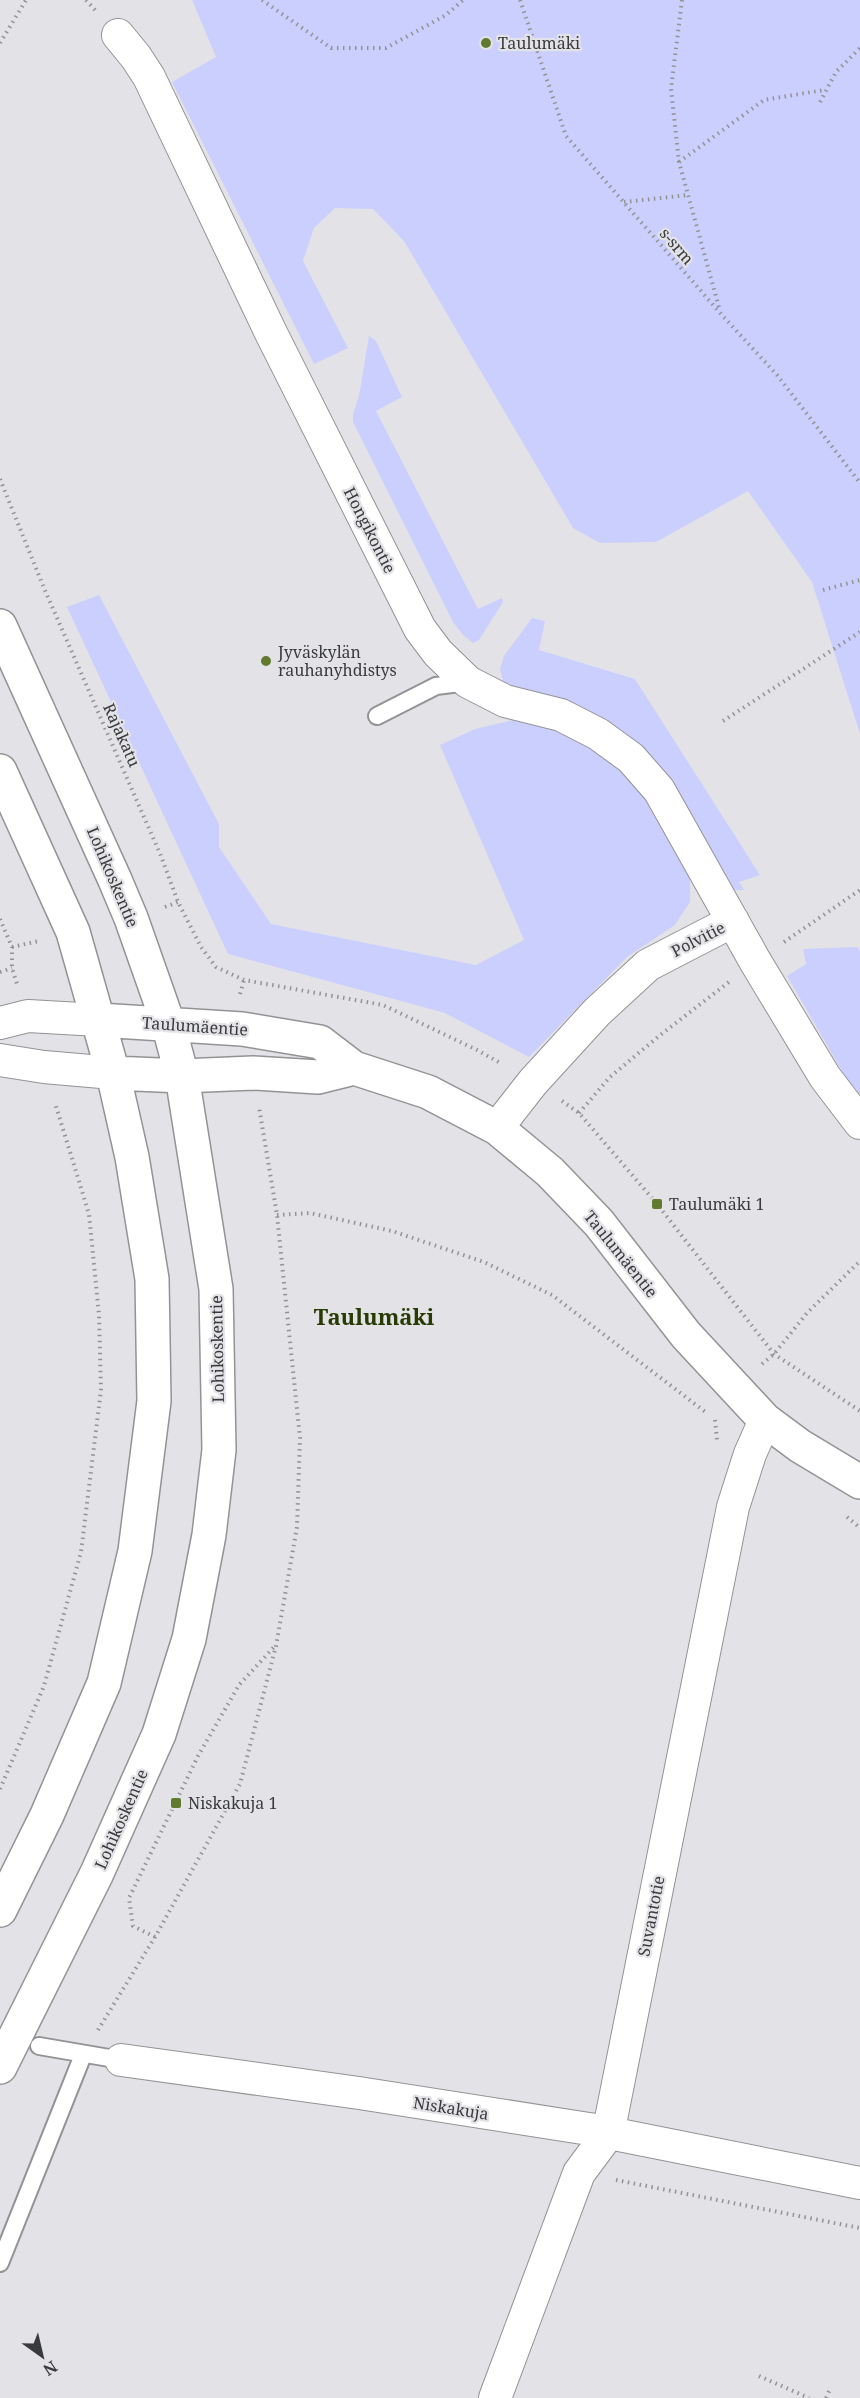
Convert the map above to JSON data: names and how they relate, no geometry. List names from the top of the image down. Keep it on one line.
{"streets":{"main road":["Lohikoskentie","Taulumäentie"],"street":["Hongikontie","Polvitie","Suvantotie","Niskakuja"],"path":["s-srm","Rajakatu"]},"crossings":[["Hongikontie","Polvitie"],["Lohikoskentie","Taulumäentie"],["Polvitie","Taulumäentie"],["Taulumäentie","Suvantotie"],["Suvantotie","Niskakuja"]],"districts":["Taulumäki"],"places":{"other":["Taulumäki","Jyväskylän rauhanyhdistys"],"transit":["Taulumäki 1","Niskakuja 1"]},"north":"bottom right"}
